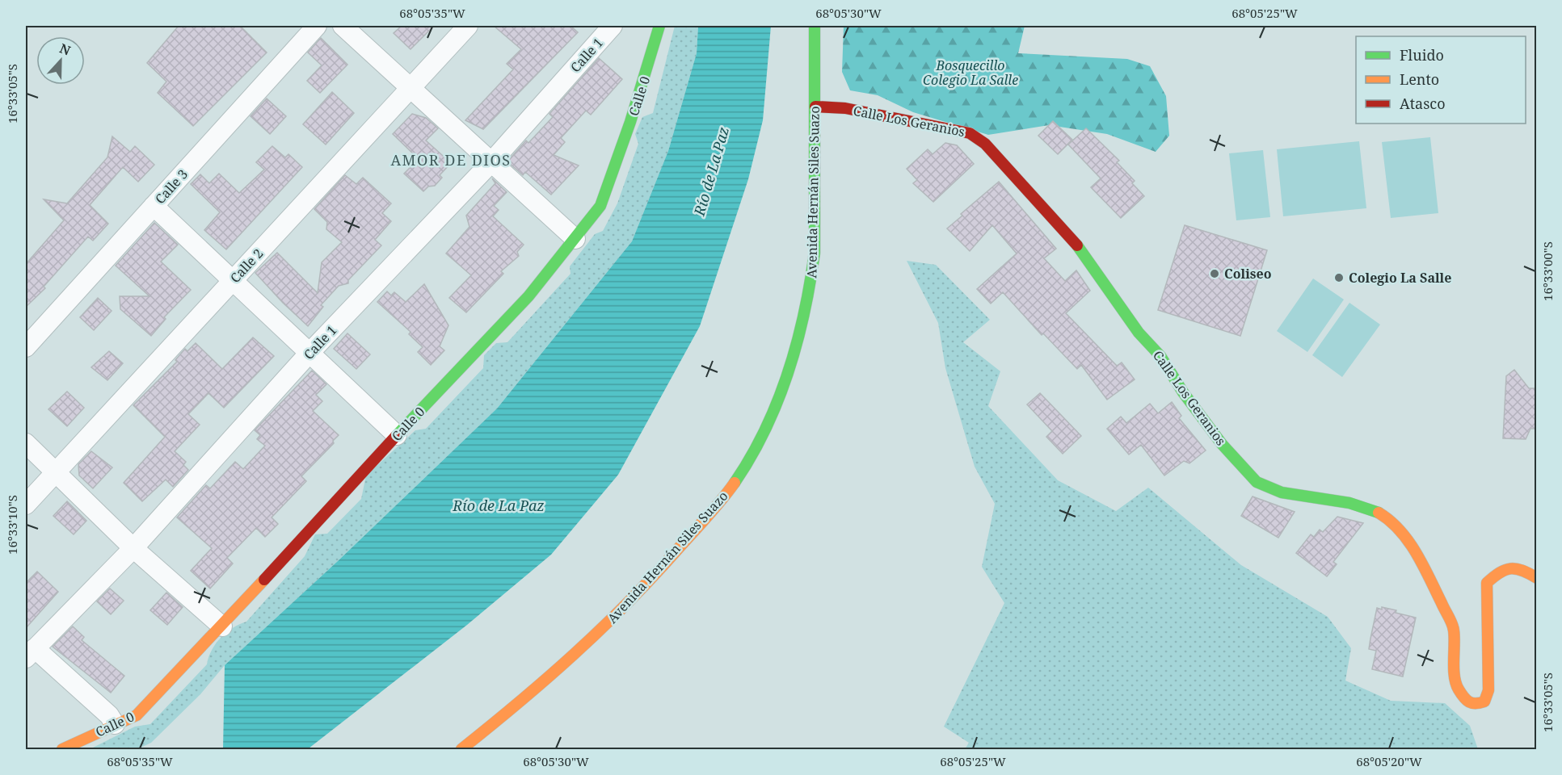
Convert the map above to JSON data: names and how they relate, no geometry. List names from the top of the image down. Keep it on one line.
{"streets":{"street":["Calle 1","Calle 0","Calle Los Geranios","Calle 3","Avenida Hernán Siles Suazo","Calle 2"]},"crossings":[["Calle Los Geranios","Avenida Hernán Siles Suazo"]],"districts":["AMOR DE DIOS"],"water":["Río de La Paz"],"parks":["Bosquecillo Colegio La Salle"],"places":["Coliseo","Colegio La Salle"],"legend":["Fluido","Lento","Atasco"],"north":"top","coordinates":["68°05'35\"W","68°05'30\"W","68°05'25\"W","16°33'05\"S","16°33'00\"S","16°33'10\"S","68°05'20\"W"]}
